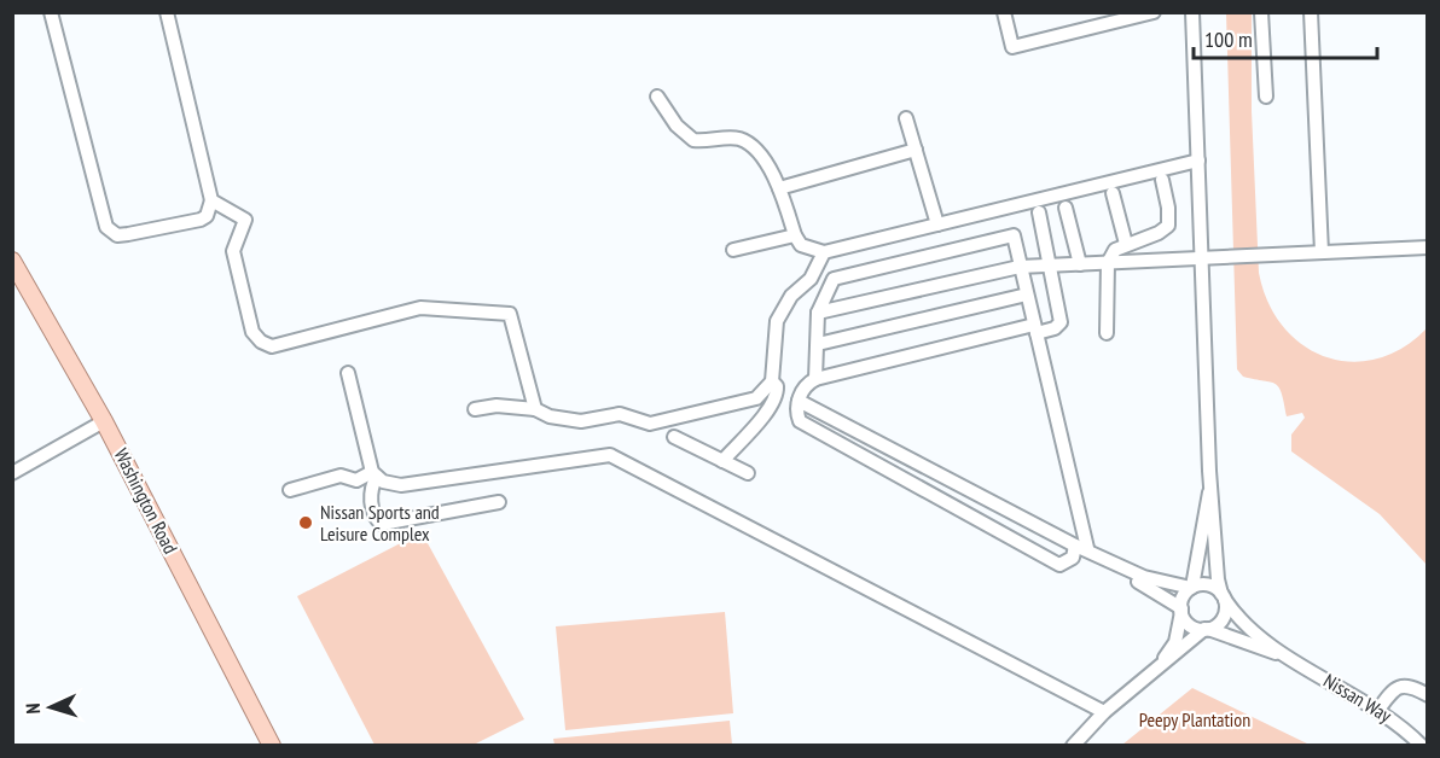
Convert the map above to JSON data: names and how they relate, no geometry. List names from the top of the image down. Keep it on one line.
{"streets":{"main road":["Washington Road"],"street":["Nissan Way"]},"parks":["Peepy Plantation"],"places":["Nissan Sports and Leisure Complex"],"scale_bar":"100 m","north":"left"}
